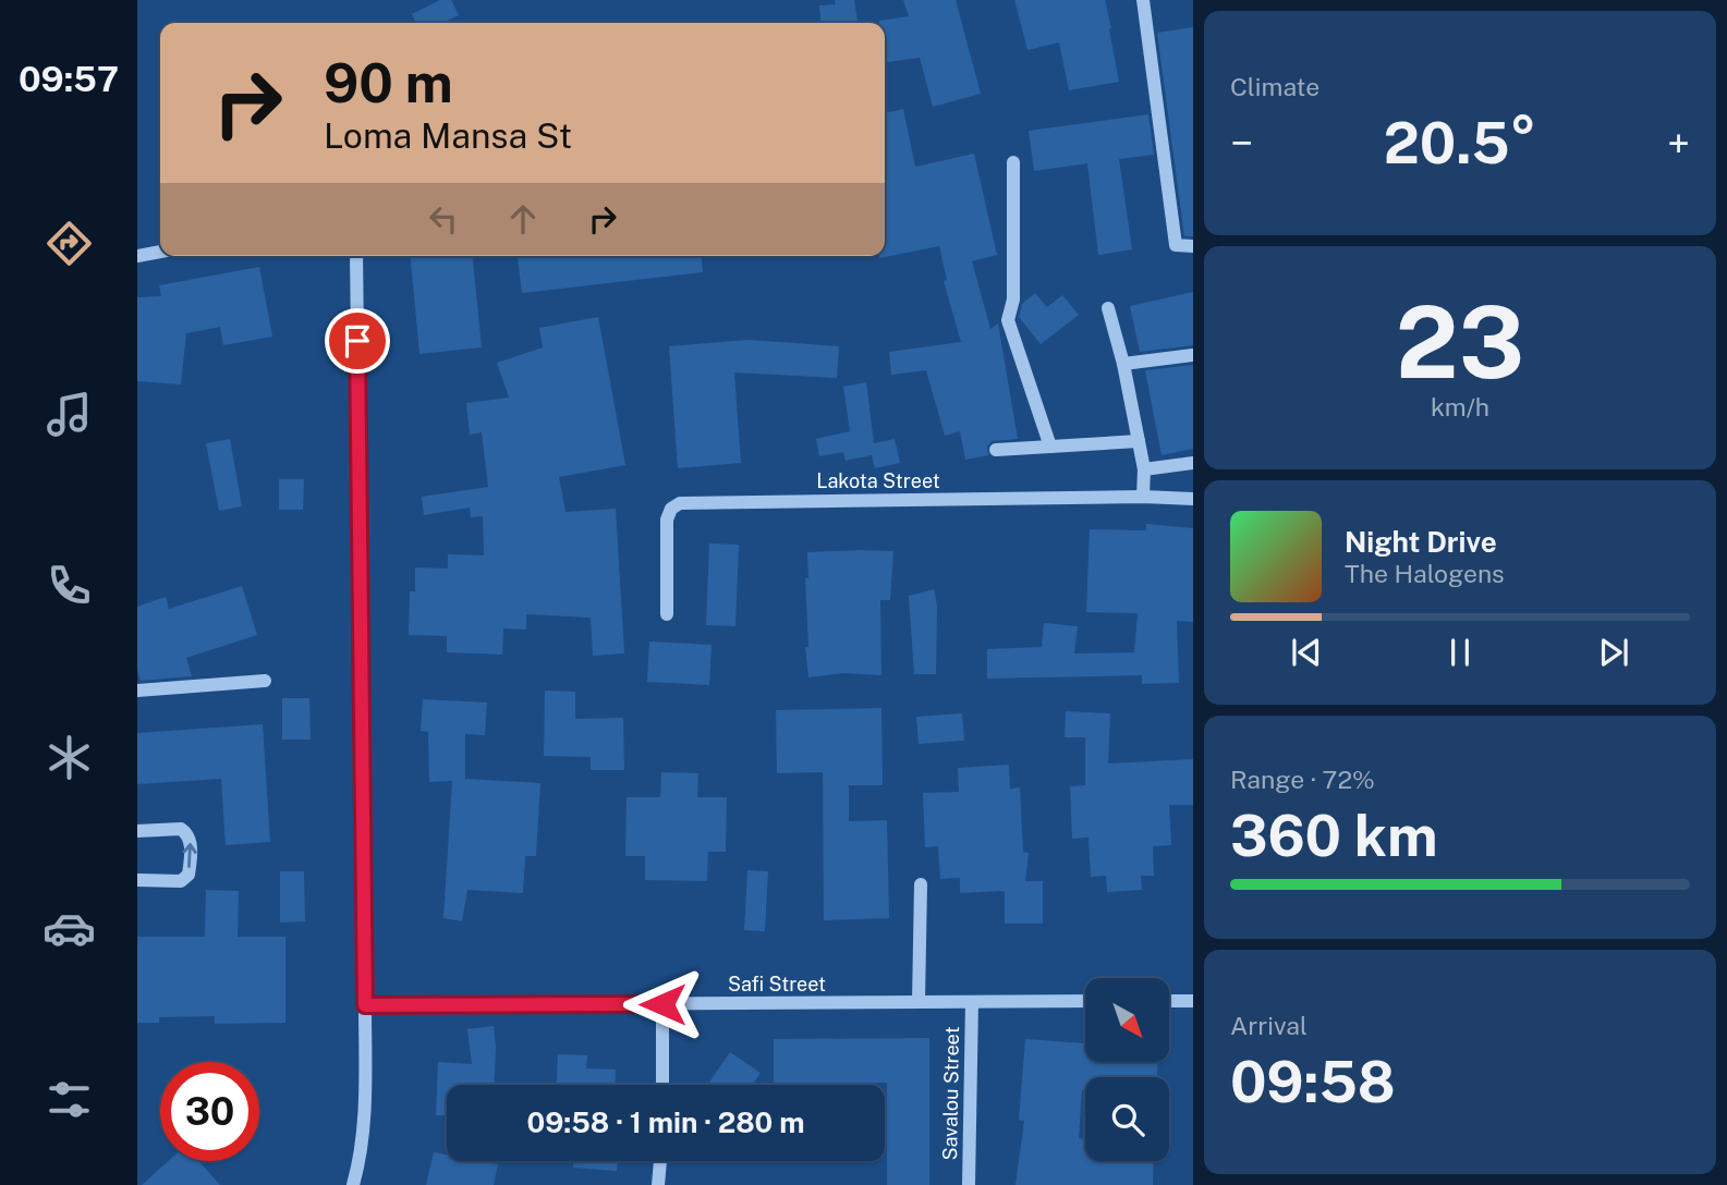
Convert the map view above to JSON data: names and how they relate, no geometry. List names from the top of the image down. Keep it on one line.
{"streets":{"street":["Lakota Street","Safi Street","Savalou Street"]},"crossings":[["Safi Street","Savalou Street"]],"north":"bottom right","page":{"tabs":"09:57","tile":["Climate",["23","km/h"],["Range · 72%","360 km"],["Arrival","09:58"]],"turn":["90 m","Loma Mansa St"],"heat":["−","20.5°","+"],"song":["Night Drive","The Halogens"],"limit":"30","trip":"09:58 · 1 min · 280 m"}}
